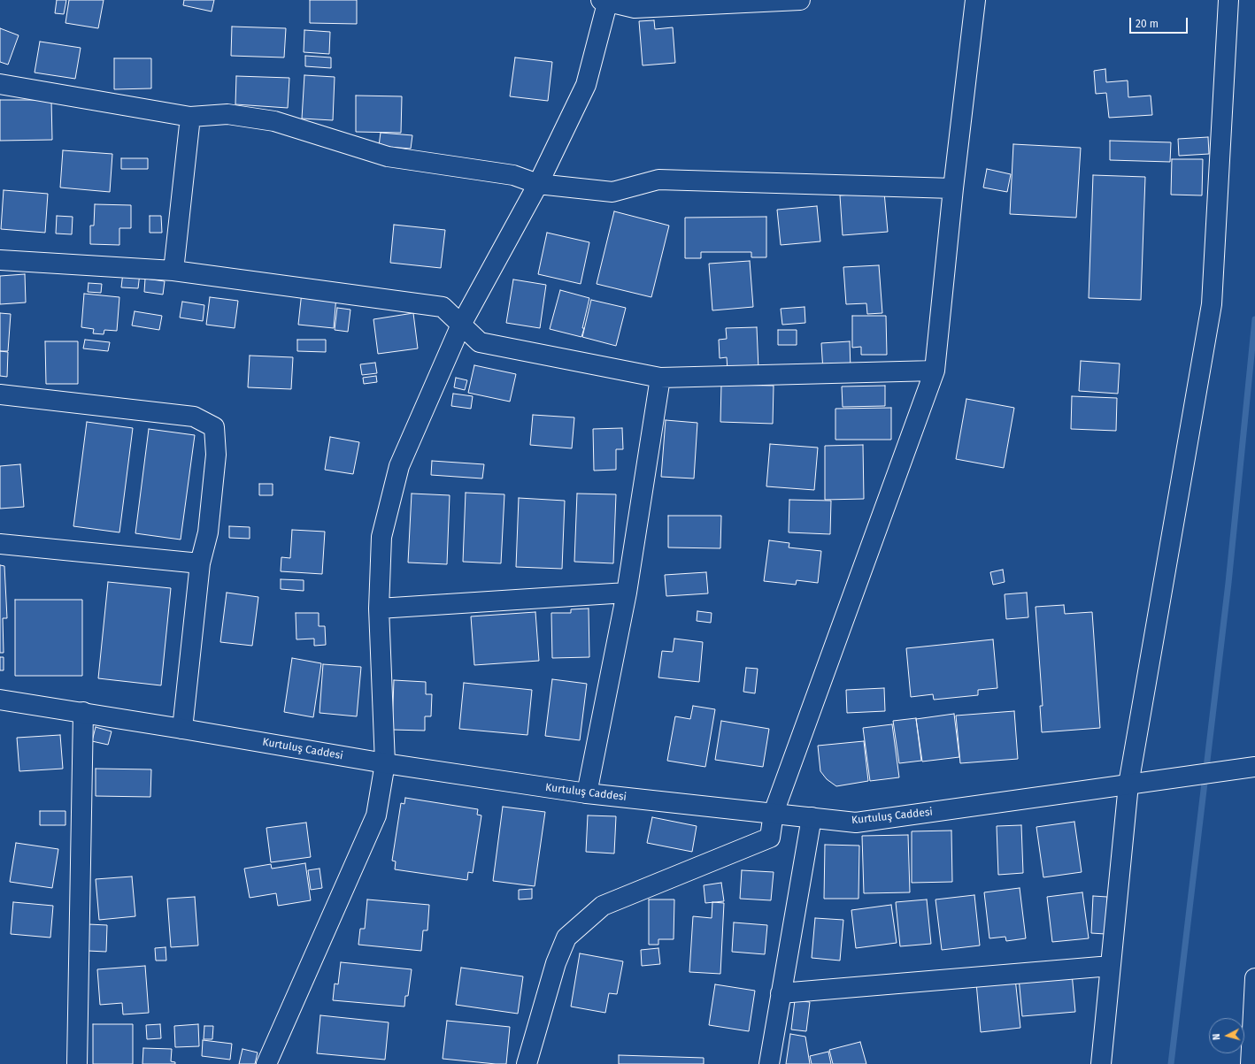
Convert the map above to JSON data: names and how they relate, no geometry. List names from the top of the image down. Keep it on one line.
{"streets":{"street":["Kurtuluş Caddesi"]},"scale_bar":"20 m","north":"left"}
